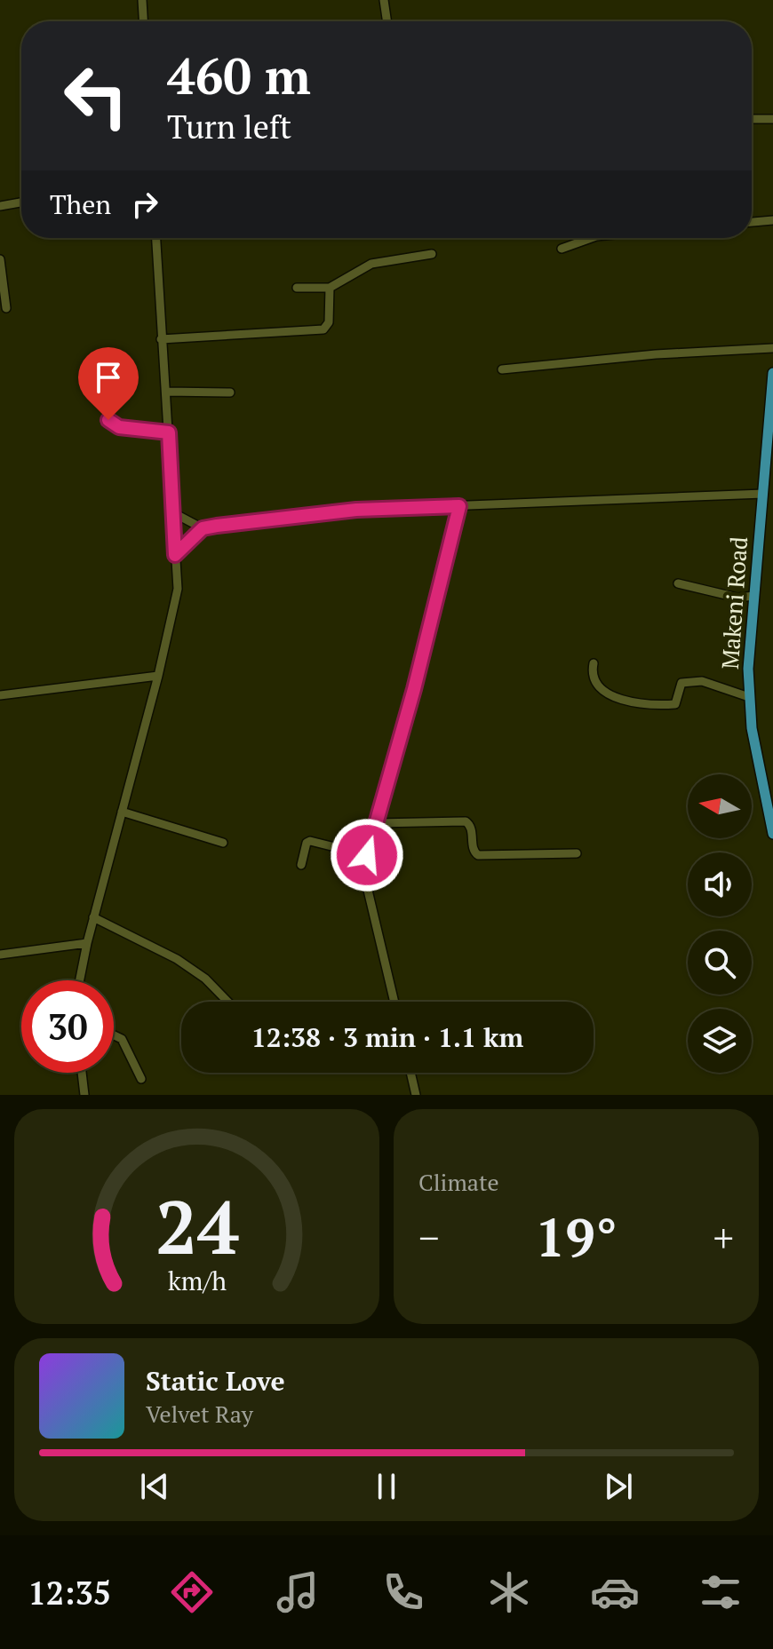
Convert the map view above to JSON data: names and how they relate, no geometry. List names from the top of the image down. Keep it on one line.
{"streets":{"main road":["Makeni Road"]},"north":"left","page":{"turn":["460 m","Turn left"],"then":"Then","limit":"30","trip":"12:38 · 3 min · 1.1 km","tile":"Climate","heat":["−","19°","+"],"song":["Static Love","Velvet Ray"],"tabs":"12:35","gauge":["24","km/h"]}}
